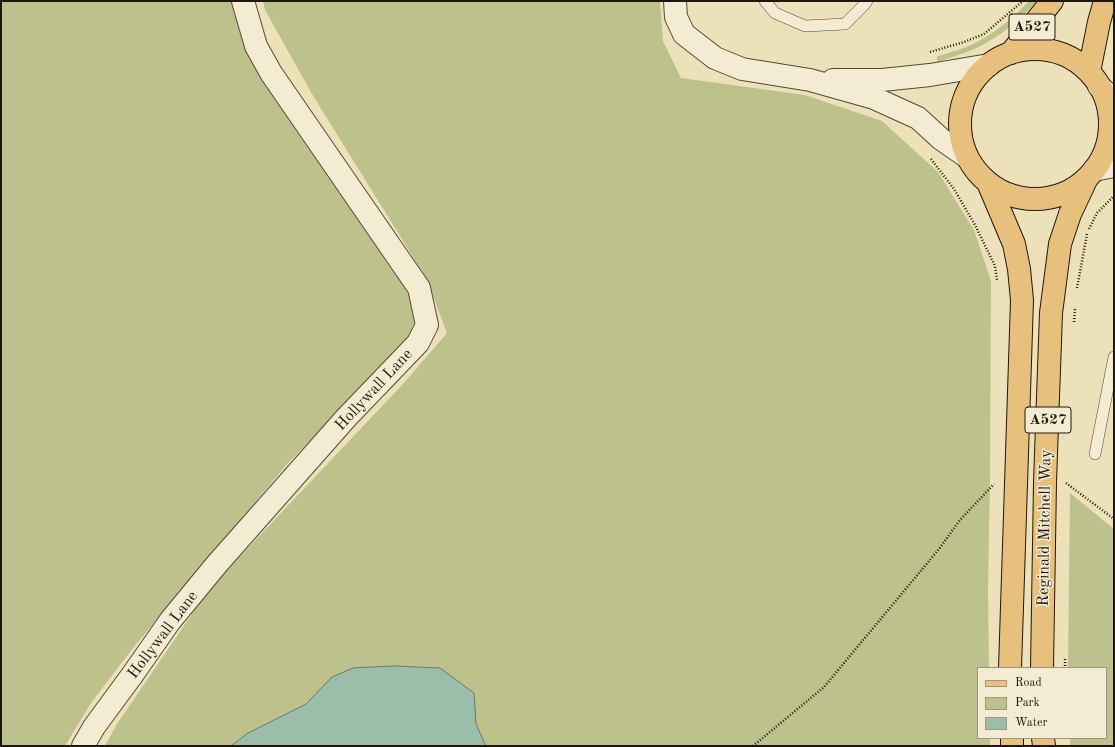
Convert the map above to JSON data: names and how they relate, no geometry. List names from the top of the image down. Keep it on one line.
{"streets":{"main road":["A527","Reginald Mitchell Way"],"street":["Hollywall Lane"]},"legend":["Road","Park","Water"]}
